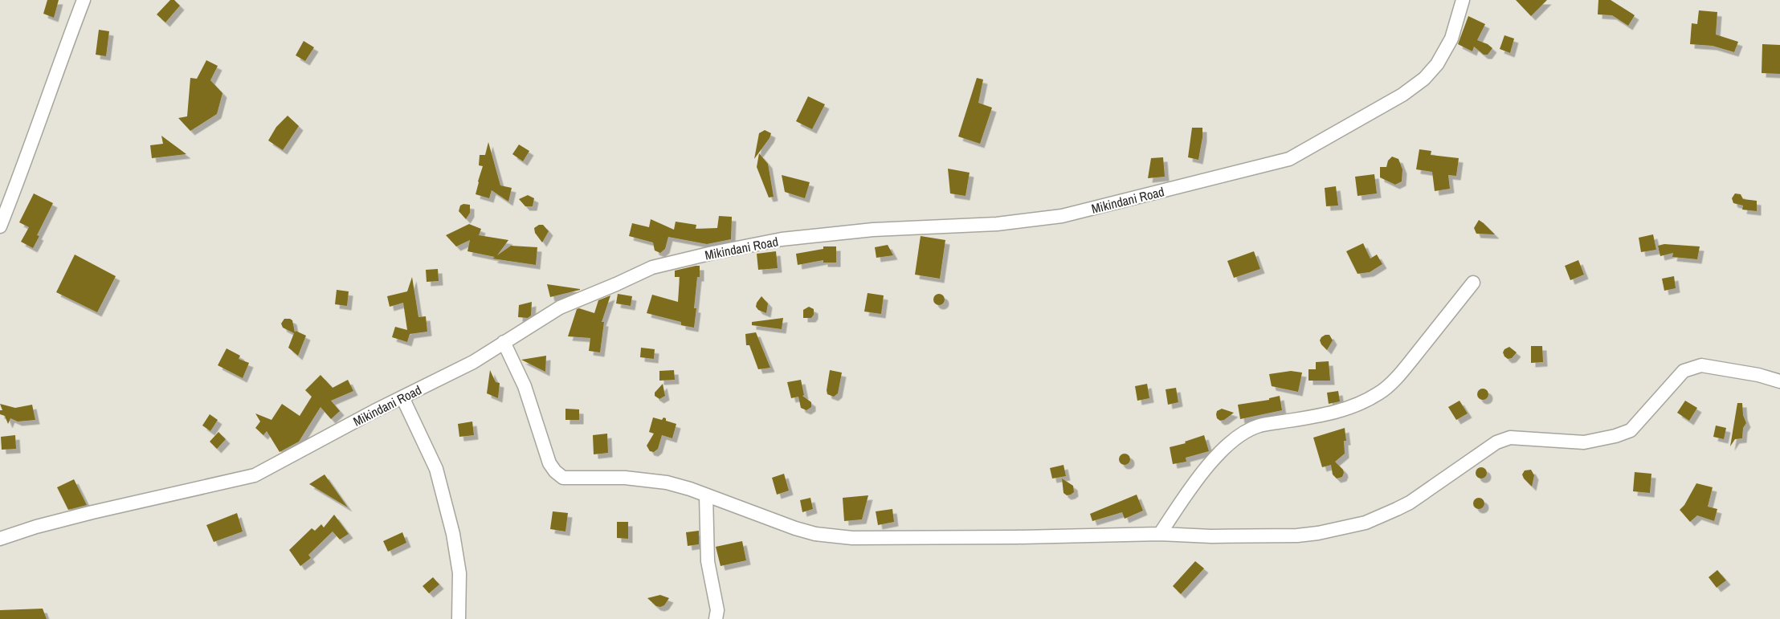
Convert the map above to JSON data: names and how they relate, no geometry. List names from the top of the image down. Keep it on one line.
{"streets":{"street":["Mikindani Road"]}}
